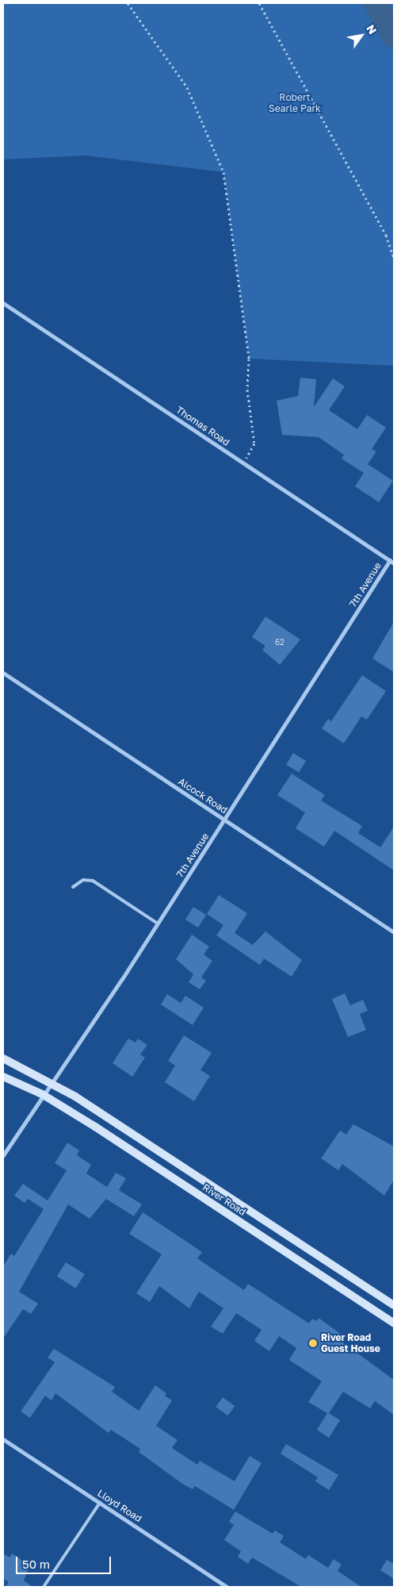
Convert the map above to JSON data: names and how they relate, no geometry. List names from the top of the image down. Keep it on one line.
{"streets":{"main road":["River Road"],"street":["Thomas Road","7th Avenue","Alcock Road","Lloyd Road"]},"crossings":[["Thomas Road","7th Avenue"],["7th Avenue","Alcock Road"],["7th Avenue","River Road"]],"parks":["Robert Searle Park"],"places":["River Road Guest House"],"house_numbers":["62"],"scale_bar":"50 m","north":"top right"}
